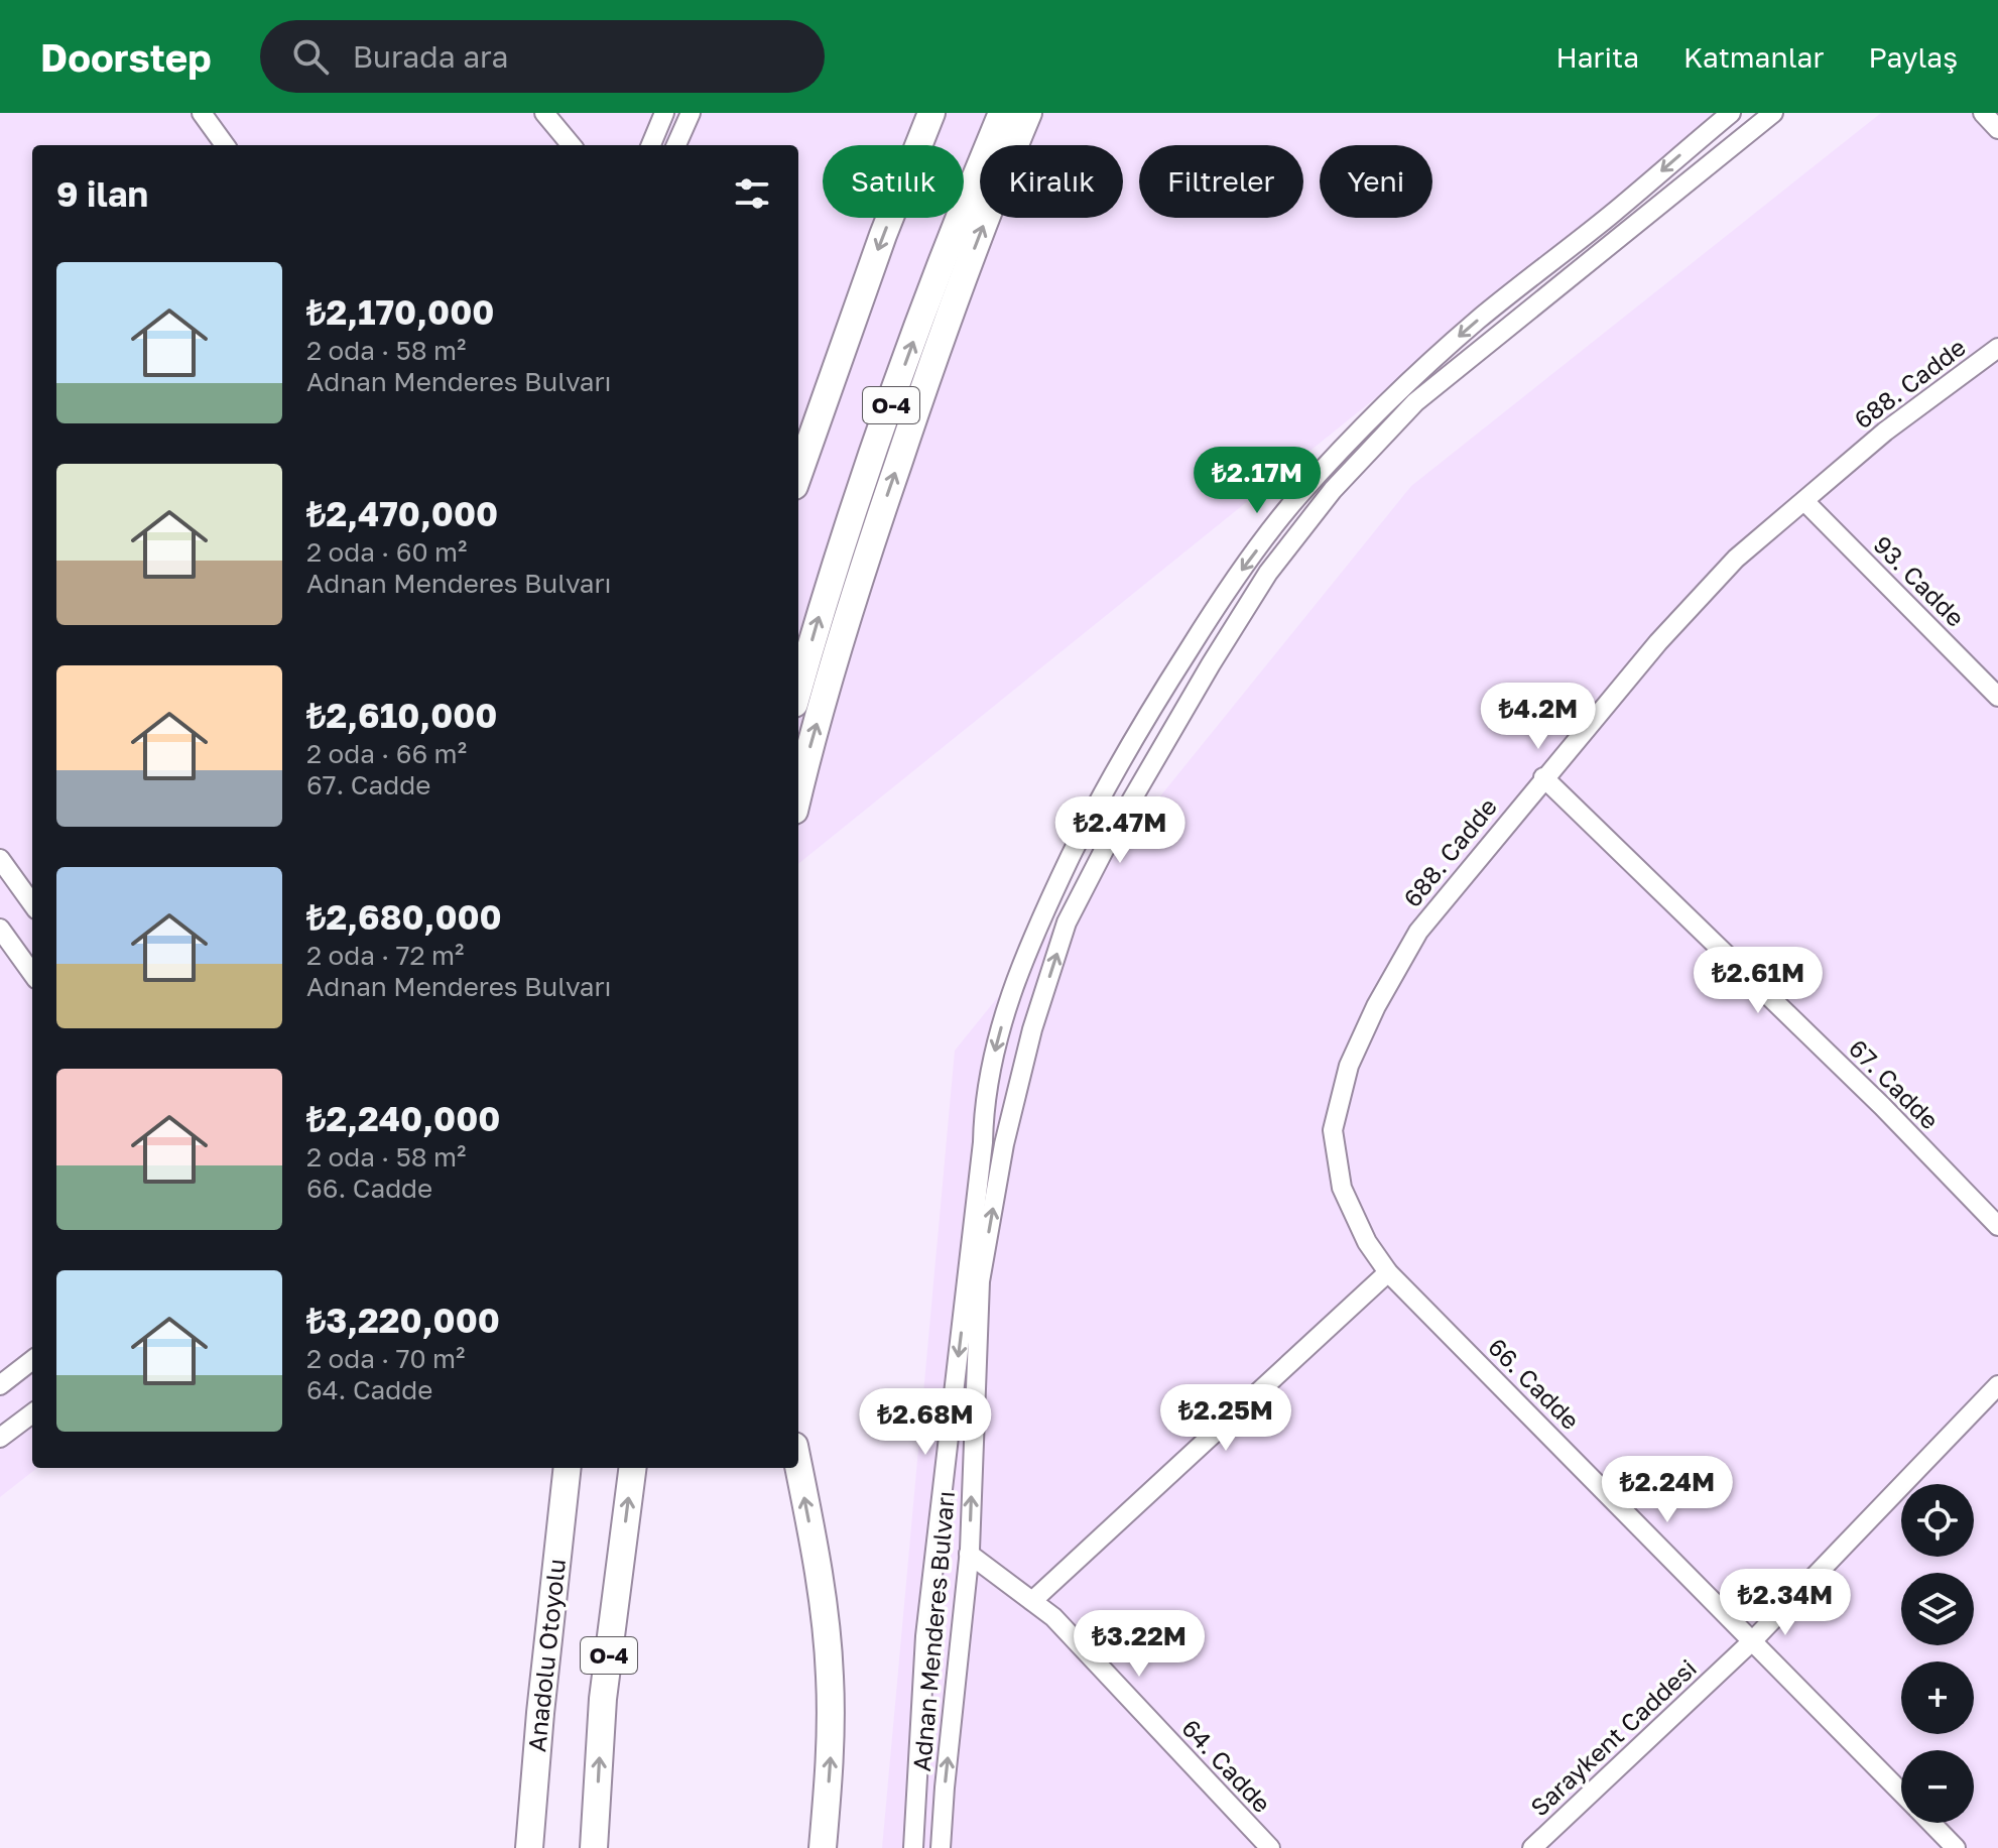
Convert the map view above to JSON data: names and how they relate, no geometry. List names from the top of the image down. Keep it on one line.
{"streets":{"highway":["O-4","Anadolu Otoyolu"],"street":["688. Cadde","93. Cadde","67. Cadde","66. Cadde","Adnan Menderes Bulvarı","Saraykent Caddesi","64. Cadde"]},"crossings":[["688. Cadde","93. Cadde"],["688. Cadde","67. Cadde"],["688. Cadde","66. Cadde"],["66. Cadde","Saraykent Caddesi"],["Adnan Menderes Bulvarı","64. Cadde"]],"page":{"header":"Doorstep","search":"Burada ara","nav":["Harita","Katmanlar","Paylaş"],"chip":["Satılık","Kiralık","Filtreler","Yeni"],"heading":"9 ilan","list":[{"name":"₺2,170,000","note":"2 oda · 58 m² · Adnan Menderes Bulvarı"},{"name":"₺2,470,000","note":"2 oda · 60 m² · Adnan Menderes Bulvarı"},{"name":"₺2,610,000","note":"2 oda · 66 m² · 67. Cadde"},{"name":"₺2,680,000","note":"2 oda · 72 m² · Adnan Menderes Bulvarı"},{"name":"₺2,240,000","note":"2 oda · 58 m² · 66. Cadde"},{"name":"₺3,220,000","note":"2 oda · 70 m² · 64. Cadde"}],"price":["₺2.17M","₺4.2M","₺2.47M","₺2.61M","₺2.25M","₺2.68M","₺2.24M","₺2.34M","₺3.22M"],"map_buttons":["+","−"]}}
